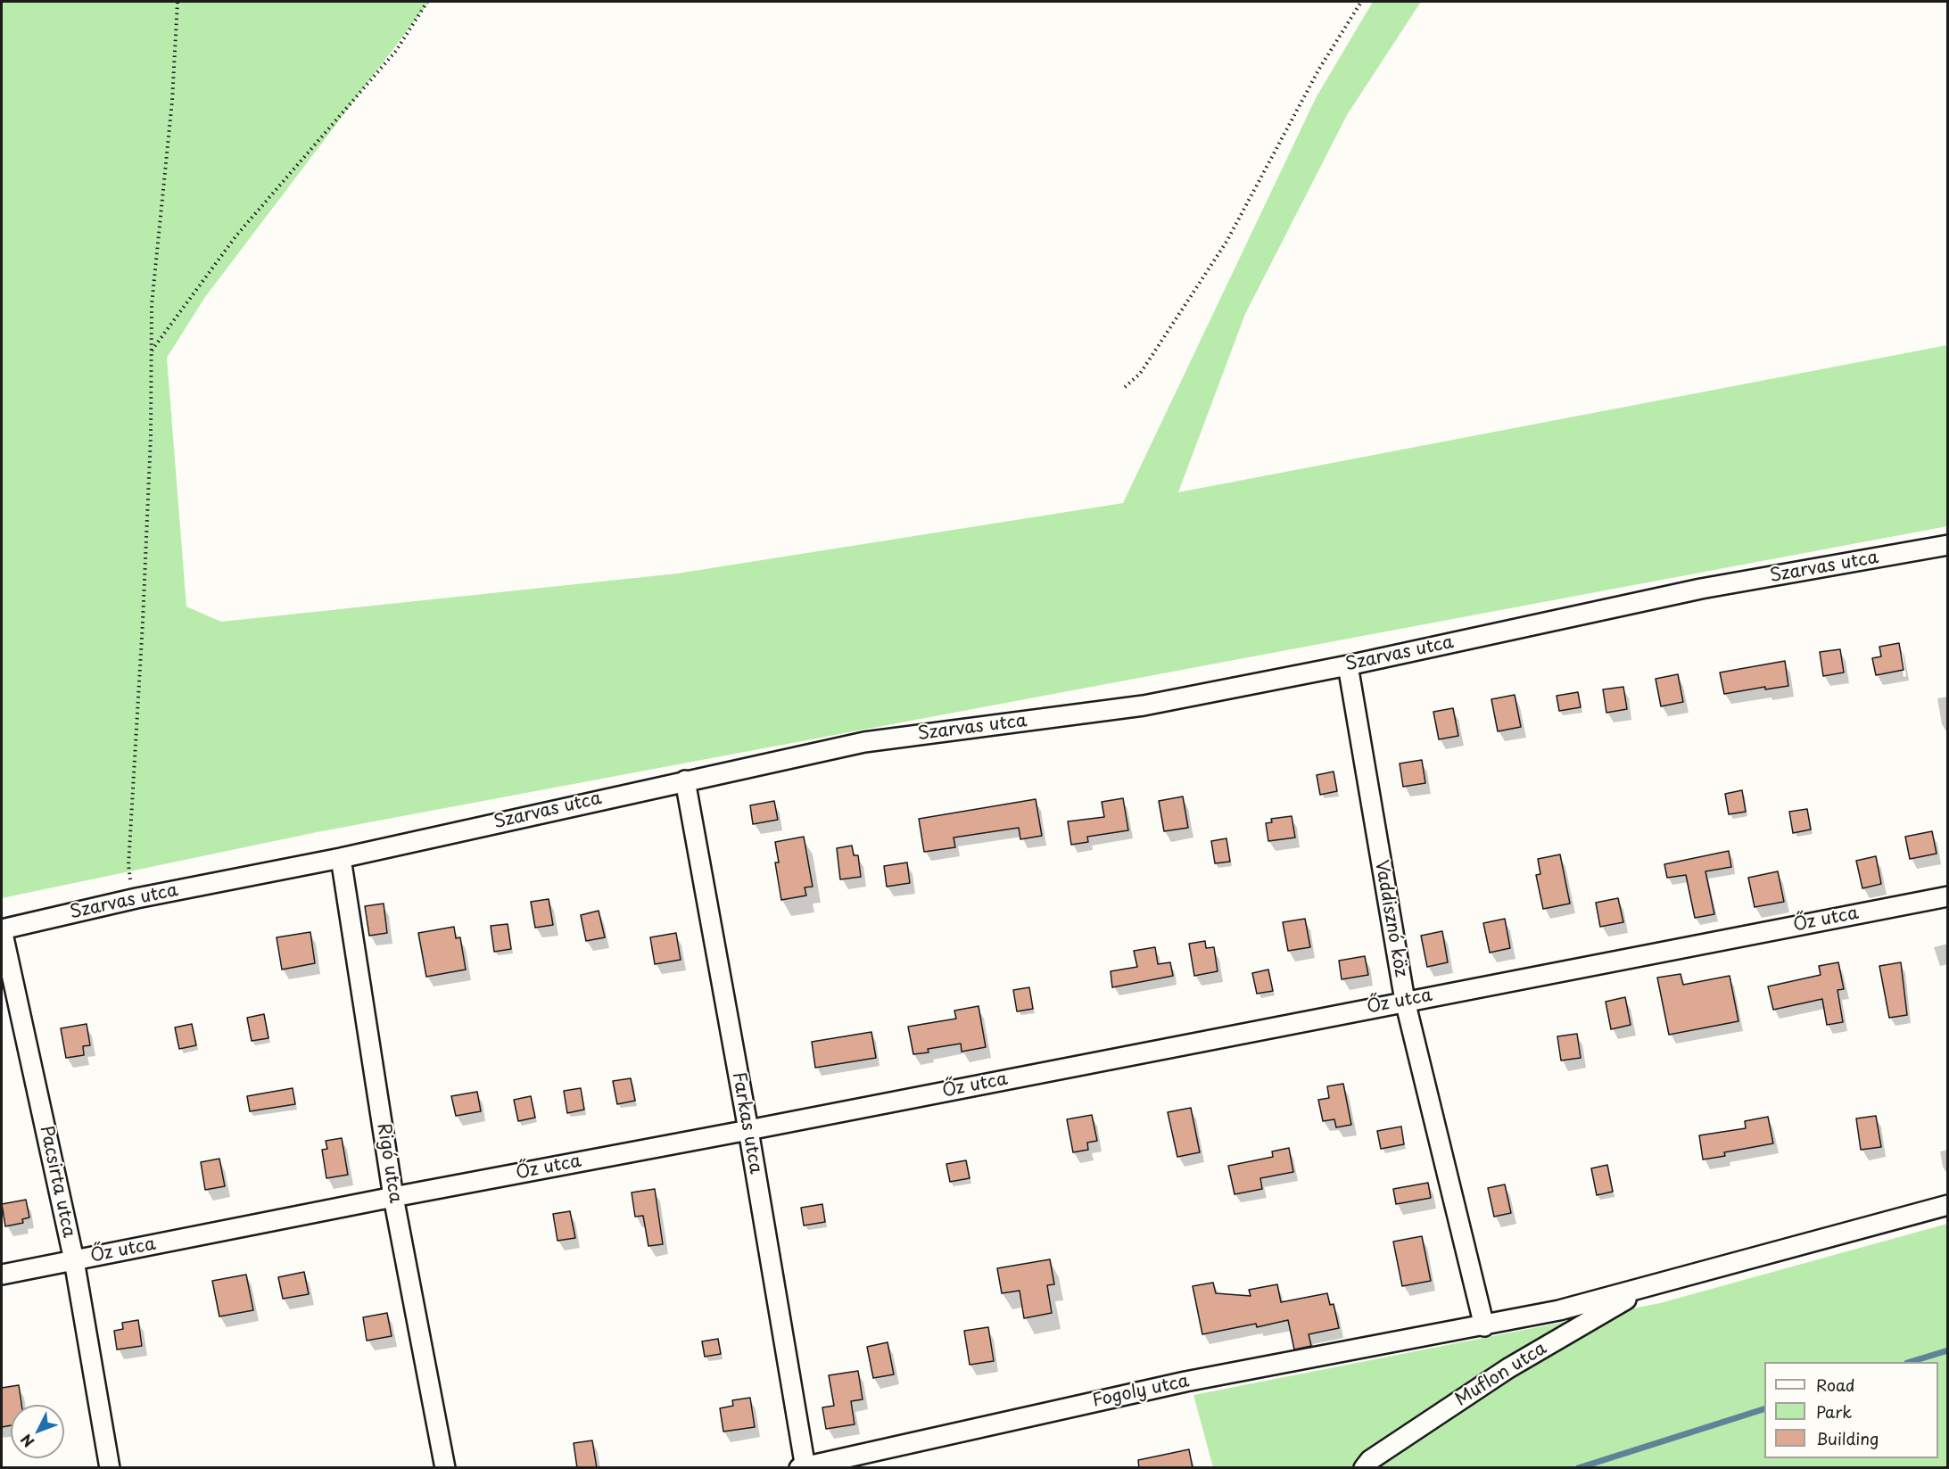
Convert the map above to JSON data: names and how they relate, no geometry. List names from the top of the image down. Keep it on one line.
{"streets":{"street":["Szarvas utca","Vaddisznó köz","Őz utca","Farkas utca","Rigó utca","Pacsirta utca","Muflon utca","Fogoly utca"]},"crossings":[["Szarvas utca","Vaddisznó köz"],["Szarvas utca","Farkas utca"],["Szarvas utca","Rigó utca"],["Szarvas utca","Pacsirta utca"],["Vaddisznó köz","Őz utca"],["Vaddisznó köz","Muflon utca"],["Vaddisznó köz","Fogoly utca"],["Őz utca","Farkas utca"],["Őz utca","Rigó utca"],["Őz utca","Pacsirta utca"],["Farkas utca","Fogoly utca"],["Muflon utca","Fogoly utca"]],"legend":["Road","Park","Building"],"north":"bottom left"}
